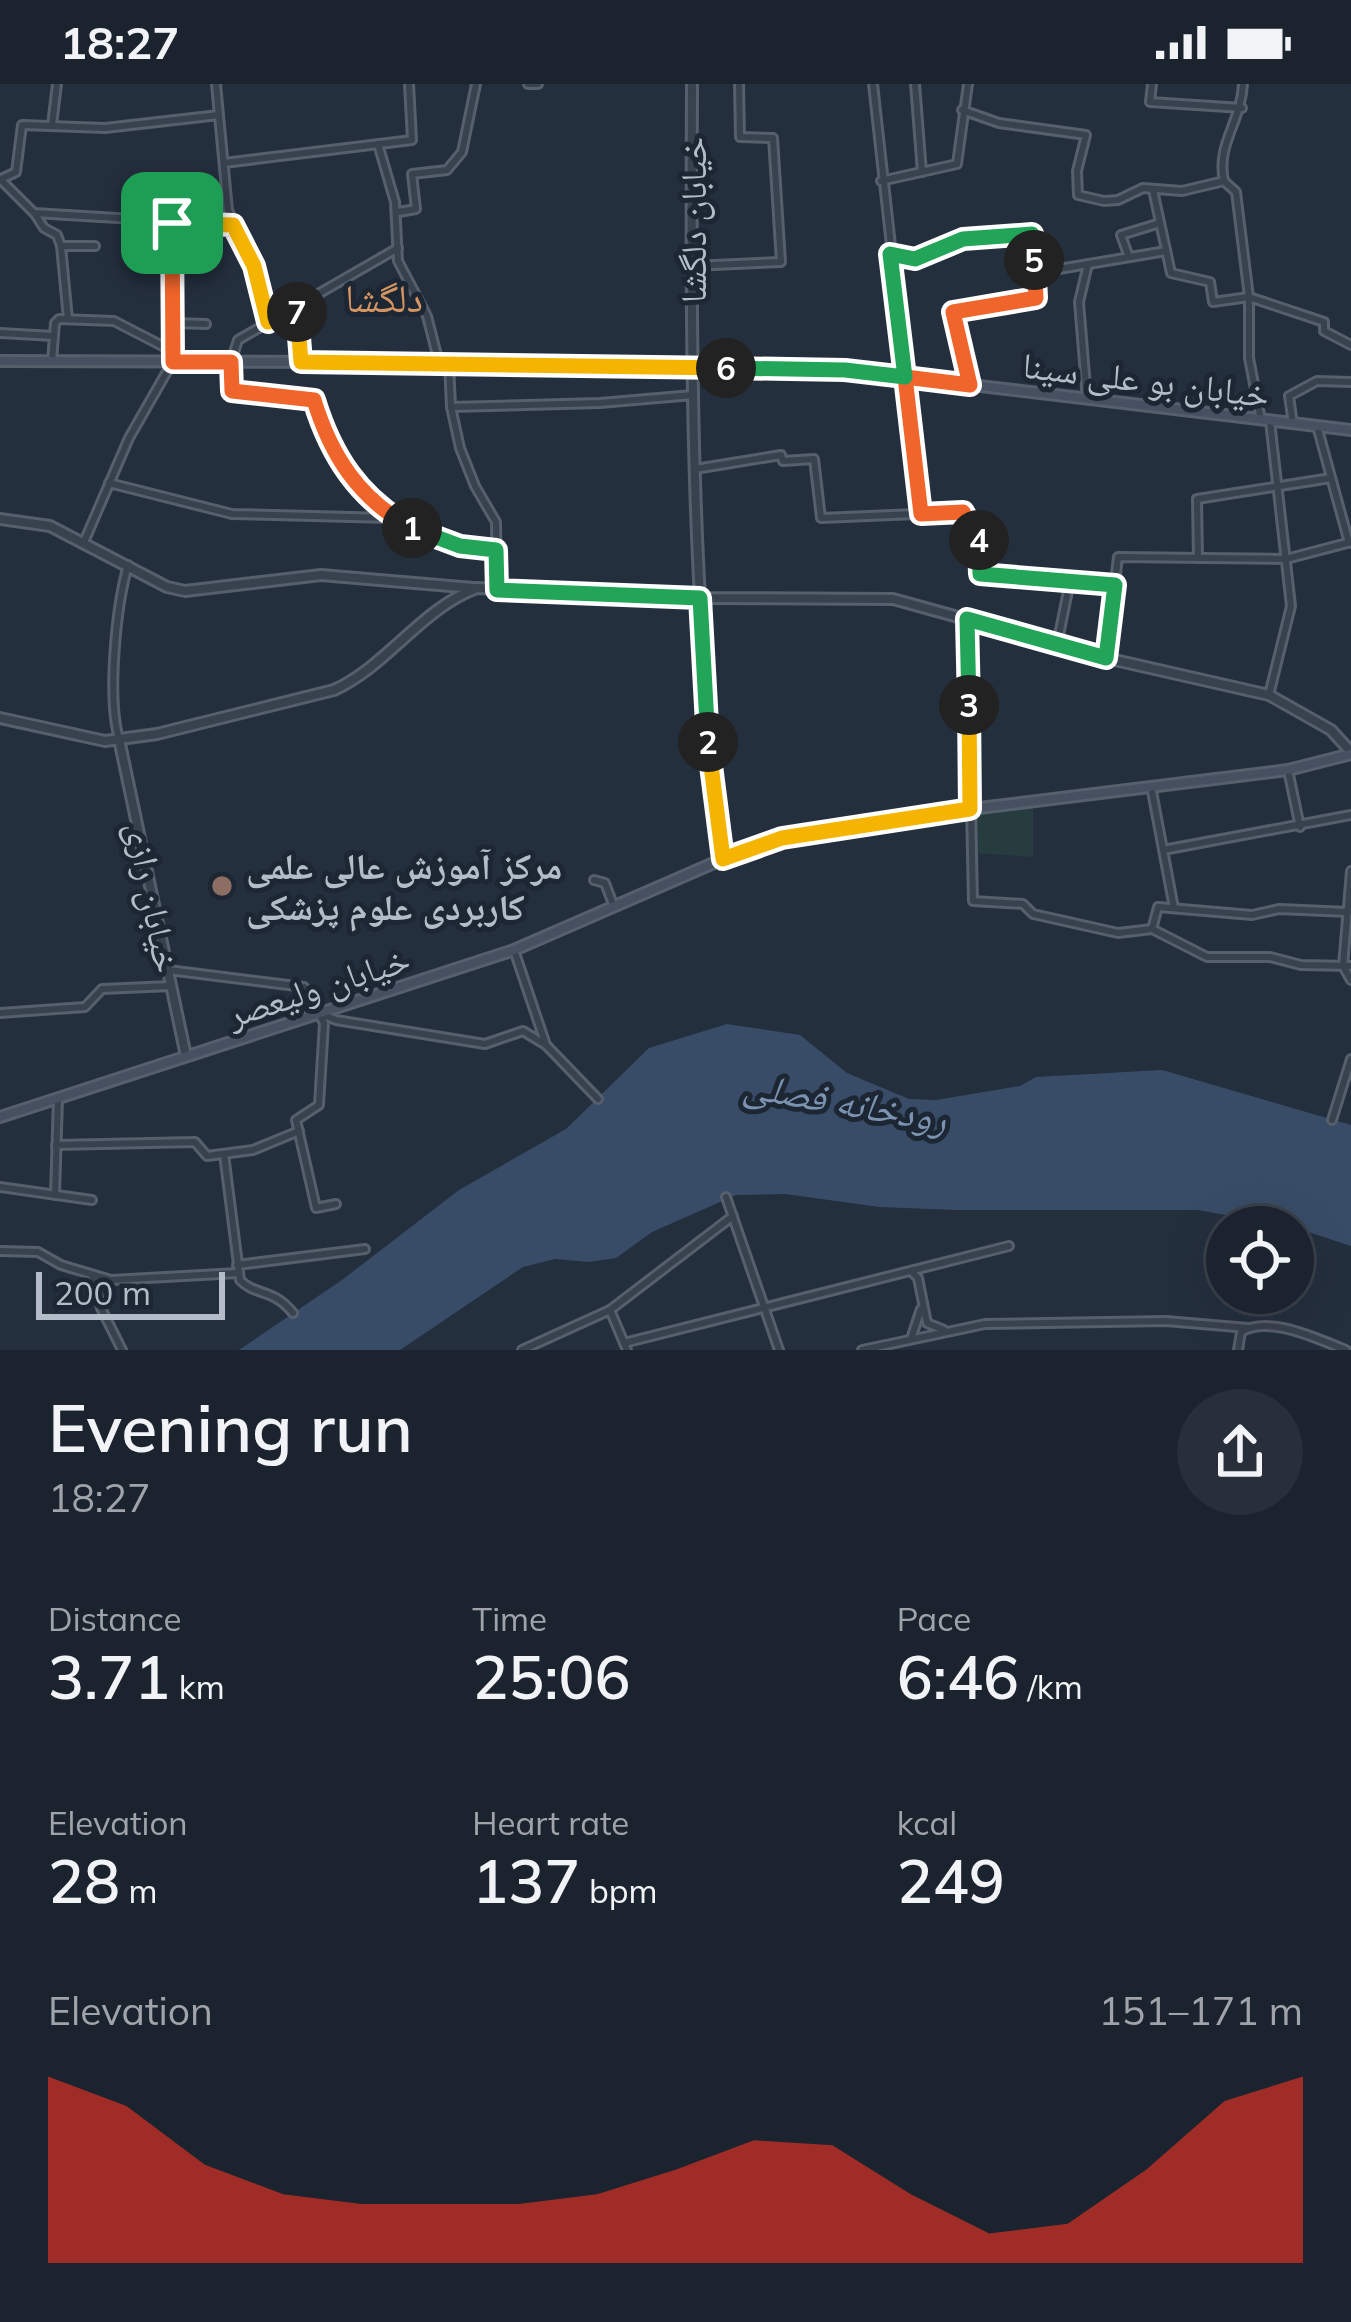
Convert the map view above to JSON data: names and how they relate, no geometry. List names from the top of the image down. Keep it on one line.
{"streets":{"main road":["خیابان بو علی سینا","خیابان ولیعصر"],"street":["خیابان دلگشا","خیابان رازی"]},"crossings":[["خیابان دلگشا","خیابان بو علی سینا"],["خیابان دلگشا","خیابان ولیعصر"],["خیابان رازی","خیابان ولیعصر"]],"districts":["دلگشا"],"water":["رودخانه فصلی"],"places":["مرکز آموزش عالی علمی کاربردی علوم پزشکی"],"scale_bar":"200 m","page":{"status":"18:27","pins":["5","7","6","1","4","3","2"],"scale":"200 m","heading":["Evening run","18:27"],"stats":[["Distance","3.71 km"],["Time","25:06"],["Pace","6:46 /km"],["Elevation","28 m"],["Heart rate","137 bpm"],["kcal","249"]],"chart":["Elevation","151–171 m"]}}
